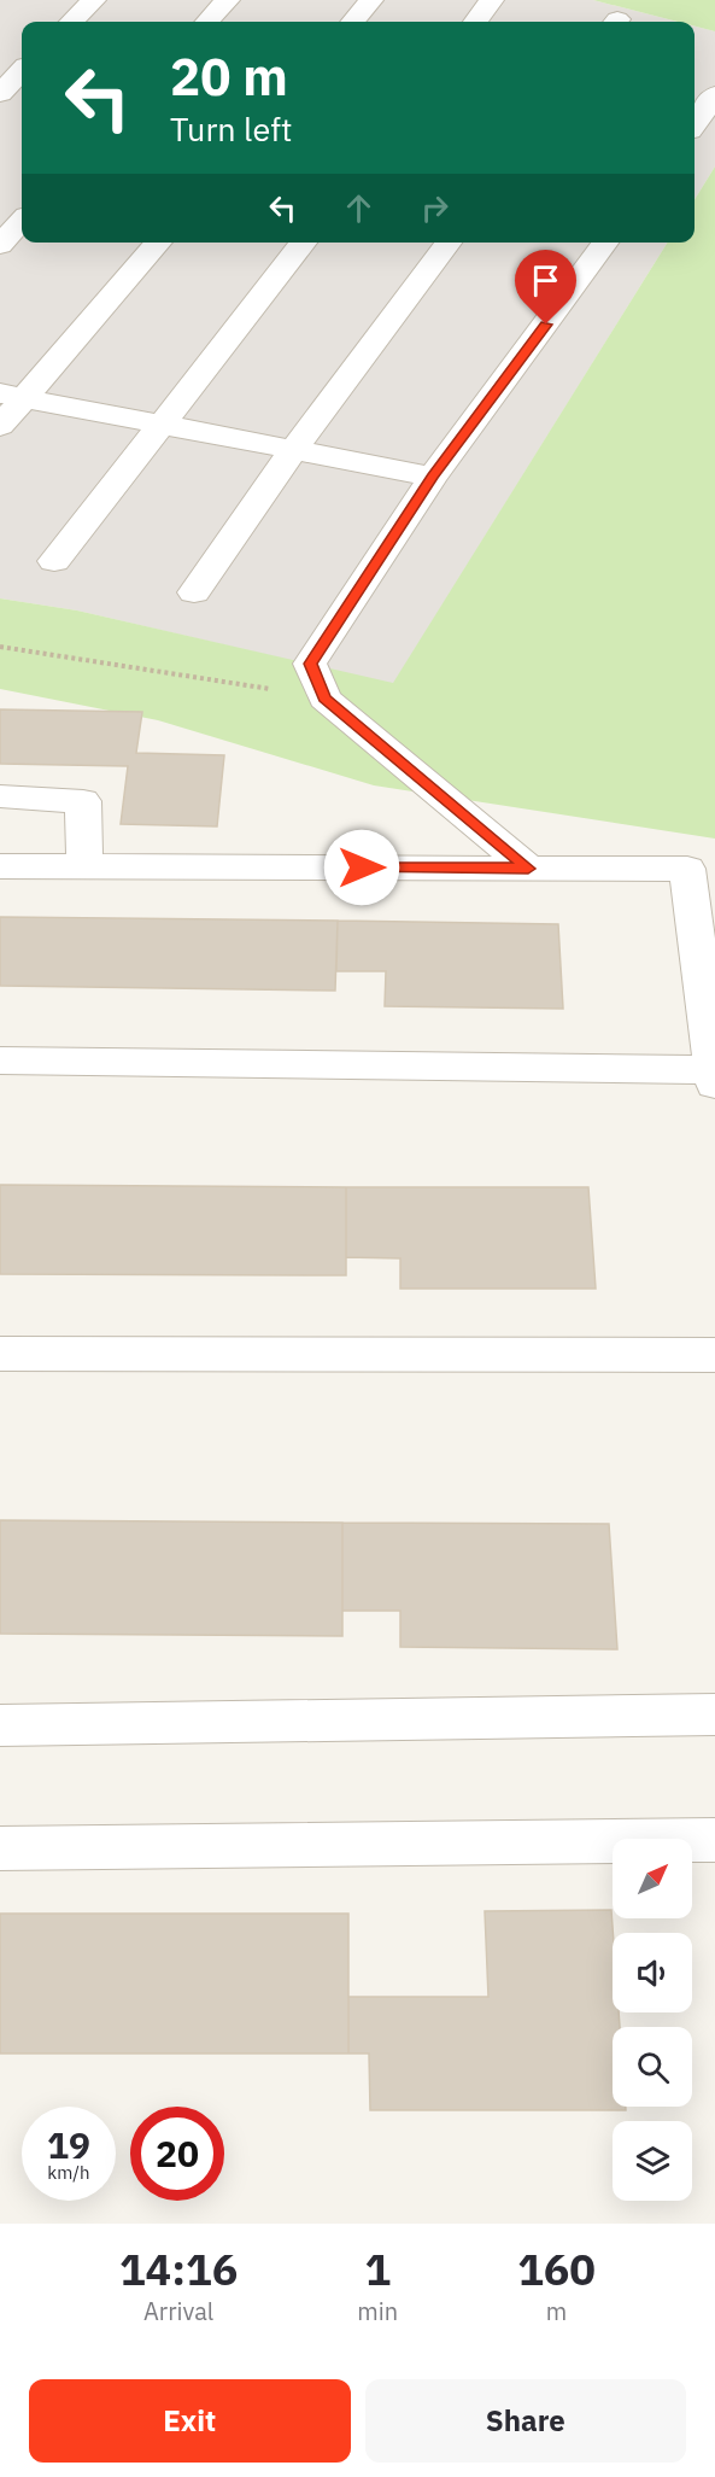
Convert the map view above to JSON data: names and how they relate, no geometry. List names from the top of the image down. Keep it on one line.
{"north":"top right","page":{"turn":["20 m","Turn left"],"speed":"19 km/h","limit":"20","eta":["14:16","Arrival","1","min","160","m"],"buttons":["Exit","Share"]}}
